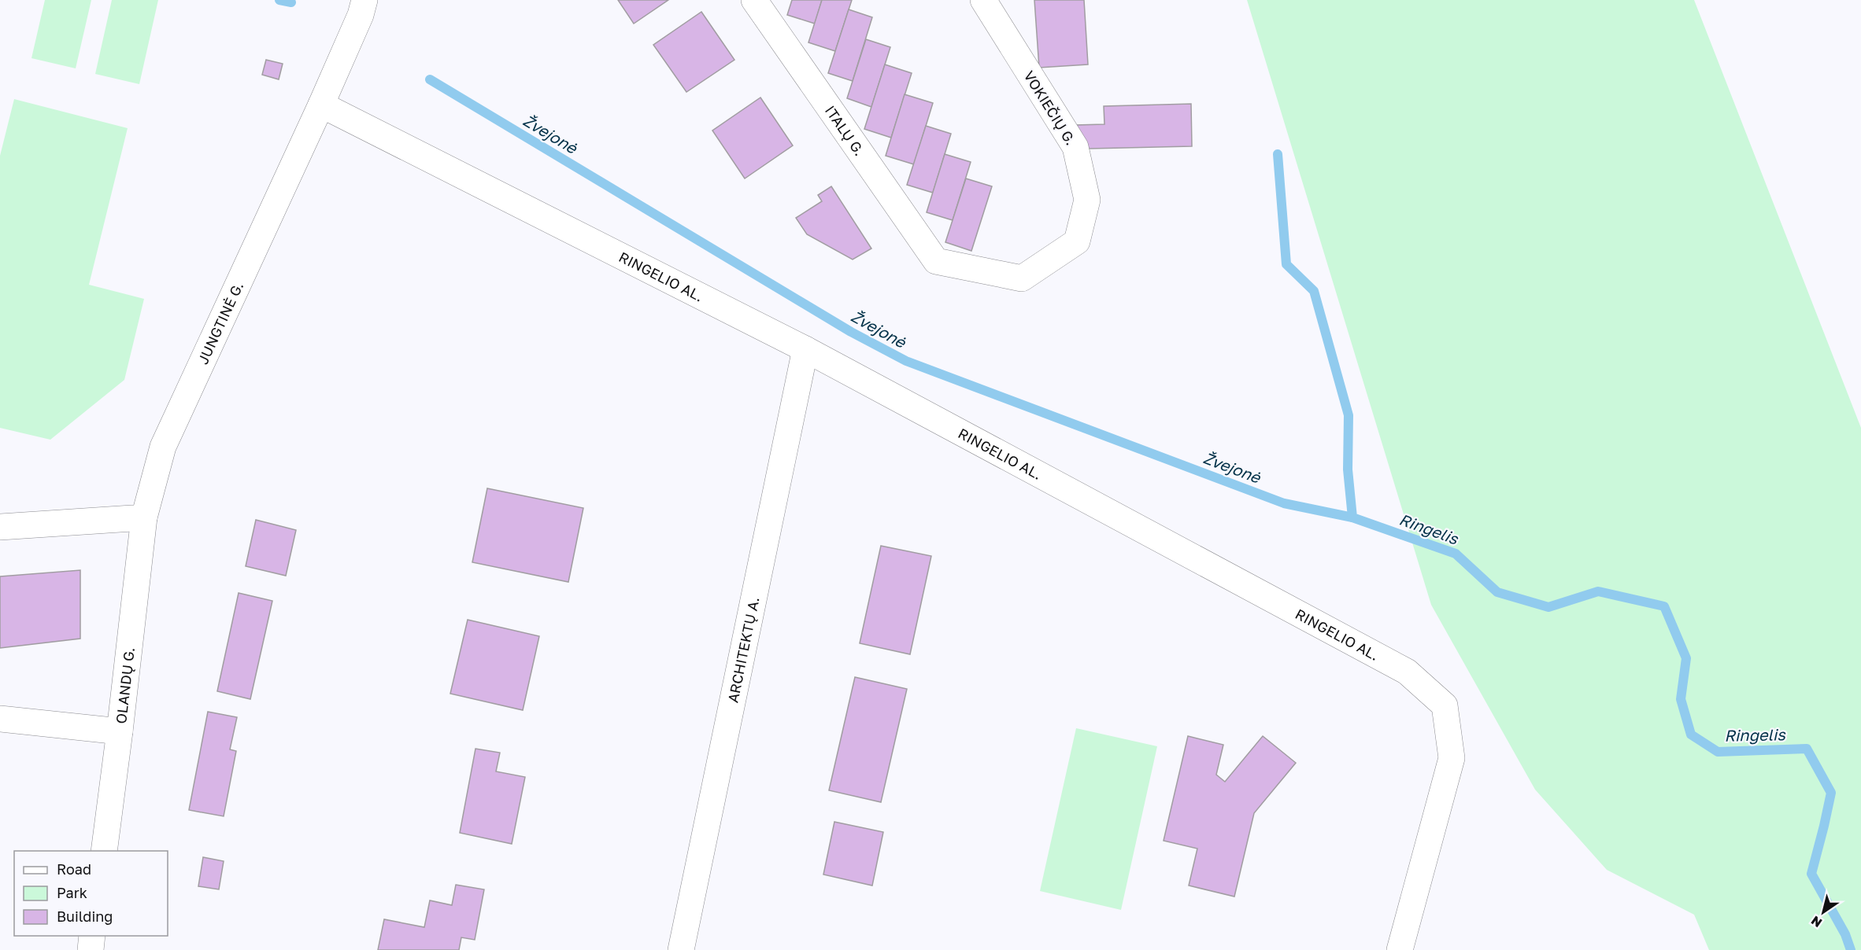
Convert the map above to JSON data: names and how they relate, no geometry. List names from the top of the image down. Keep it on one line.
{"streets":{"street":["VOKIEČIŲ G.","ITALŲ G.","RINGELIO AL.","JUNGTINĖ G.","ARCHITEKTŲ A.","OLANDŲ G."]},"crossings":[["VOKIEČIŲ G.","ITALŲ G."],["RINGELIO AL.","JUNGTINĖ G."],["RINGELIO AL.","ARCHITEKTŲ A."],["JUNGTINĖ G.","OLANDŲ G."]],"water":["Žvejonė","Ringelis"],"legend":["Road","Park","Building"],"north":"bottom left"}
